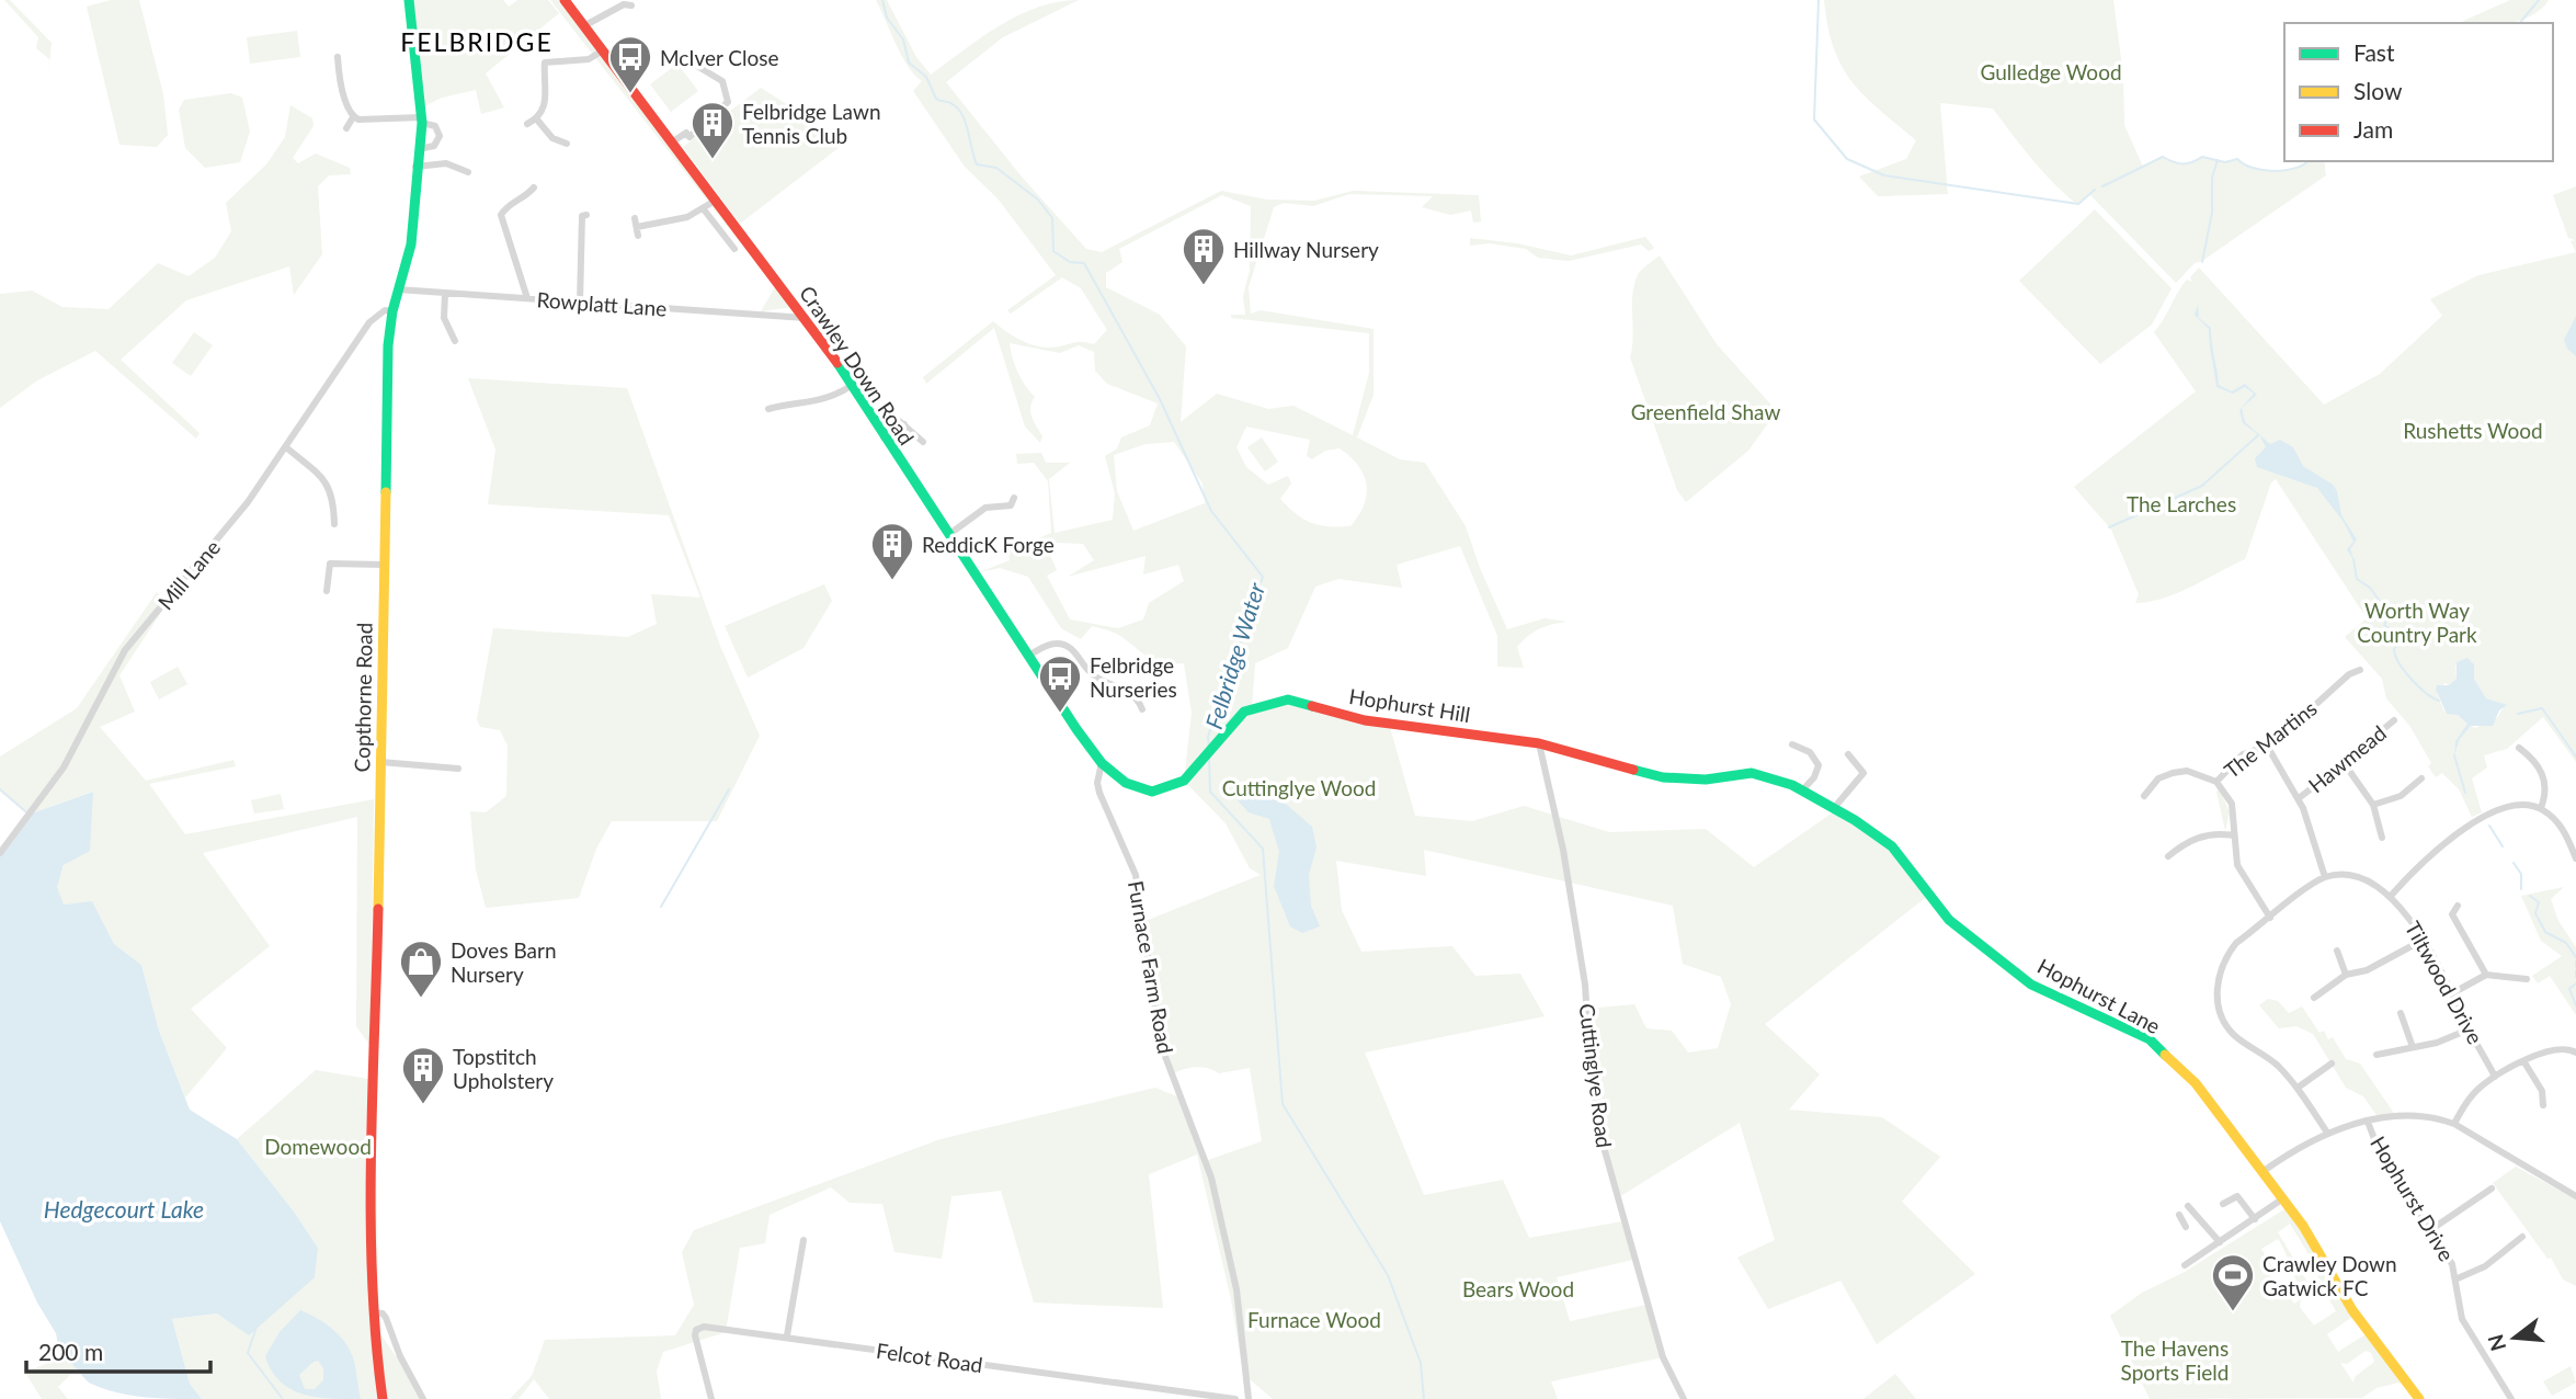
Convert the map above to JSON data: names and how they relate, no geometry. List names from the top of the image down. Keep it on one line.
{"streets":{"main road":["Crawley Down Road","Copthorne Road","Hophurst Hill","Hophurst Lane"],"street":["Rowplatt Lane","Mill Lane","The Martins","Hawmead","Furnace Farm Road","Tiltwood Drive","Cuttinglye Road","Hophurst Drive","Felcot Road"]},"crossings":[["Rowplatt Lane","Crawley Down Road"],["Rowplatt Lane","Copthorne Road"],["Crawley Down Road","Hophurst Hill"],["Crawley Down Road","Furnace Farm Road"],["Mill Lane","Copthorne Road"],["Hophurst Hill","Furnace Farm Road"],["Hophurst Hill","Hophurst Lane"],["Hophurst Hill","Cuttinglye Road"]],"districts":["FELBRIDGE"],"water":["Felbridge Water","Hedgecourt Lake"],"parks":["Gulledge Wood","Greenfield Shaw","Rushetts Wood","The Larches","Worth Way Country Park","Cuttinglye Wood","Domewood","Bears Wood","Furnace Wood","The Havens Sports Field"],"places":{"bus stop":["McIver Close","Felbridge Nurseries"],"building":["Felbridge Lawn Tennis Club","Hillway Nursery","ReddicK Forge","Topstitch Upholstery"],"shop":["Doves Barn Nursery"],"sports":["Crawley Down Gatwick FC"]},"legend":["Fast","Slow","Jam"],"scale_bar":"200 m","north":"left"}
